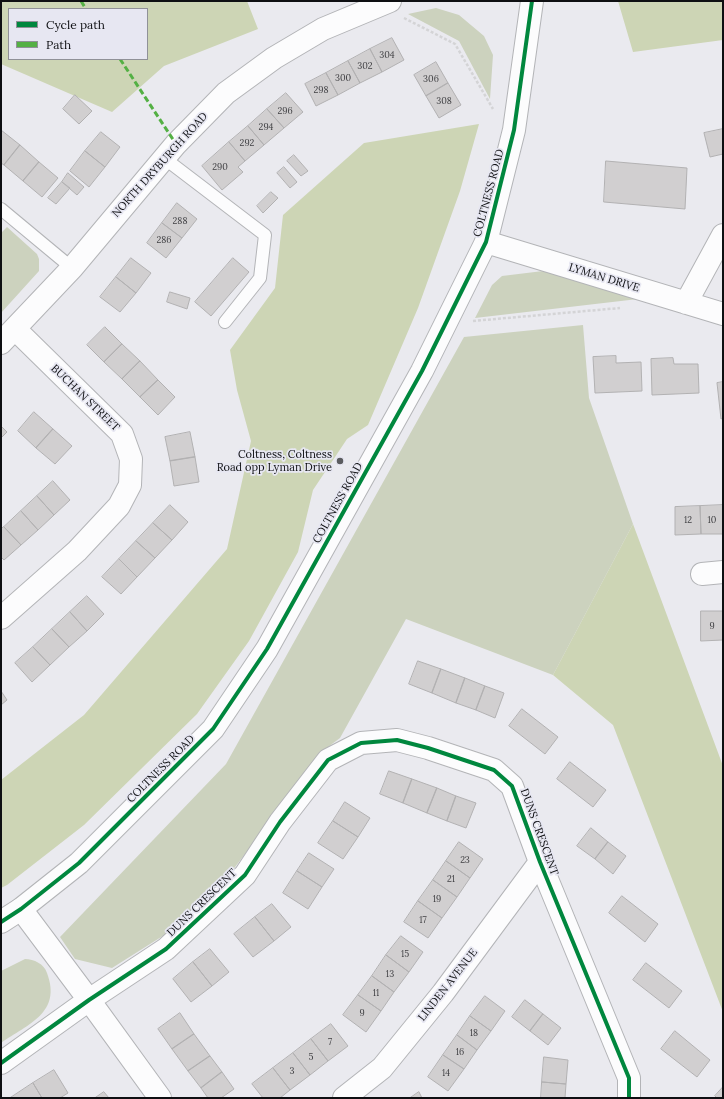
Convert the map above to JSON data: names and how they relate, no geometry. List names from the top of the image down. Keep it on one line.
{"streets":{"street":["NORTH DRYBURGH ROAD","COLTNESS ROAD","LYMAN DRIVE","BUCHAN STREET","DUNS CRESCENT","LINDEN AVENUE"]},"crossings":[["NORTH DRYBURGH ROAD","BUCHAN STREET"],["COLTNESS ROAD","LYMAN DRIVE"],["DUNS CRESCENT","LINDEN AVENUE"]],"places":["Coltness, Coltness Road opp Lyman Drive"],"house_numbers":["304","302","300","306","298","308","296","294","292","290","288","286","12","10","9","23","21","19","17","15","13","11","9","18","7","16","5","3","14"],"legend":["Cycle path","Path"]}
